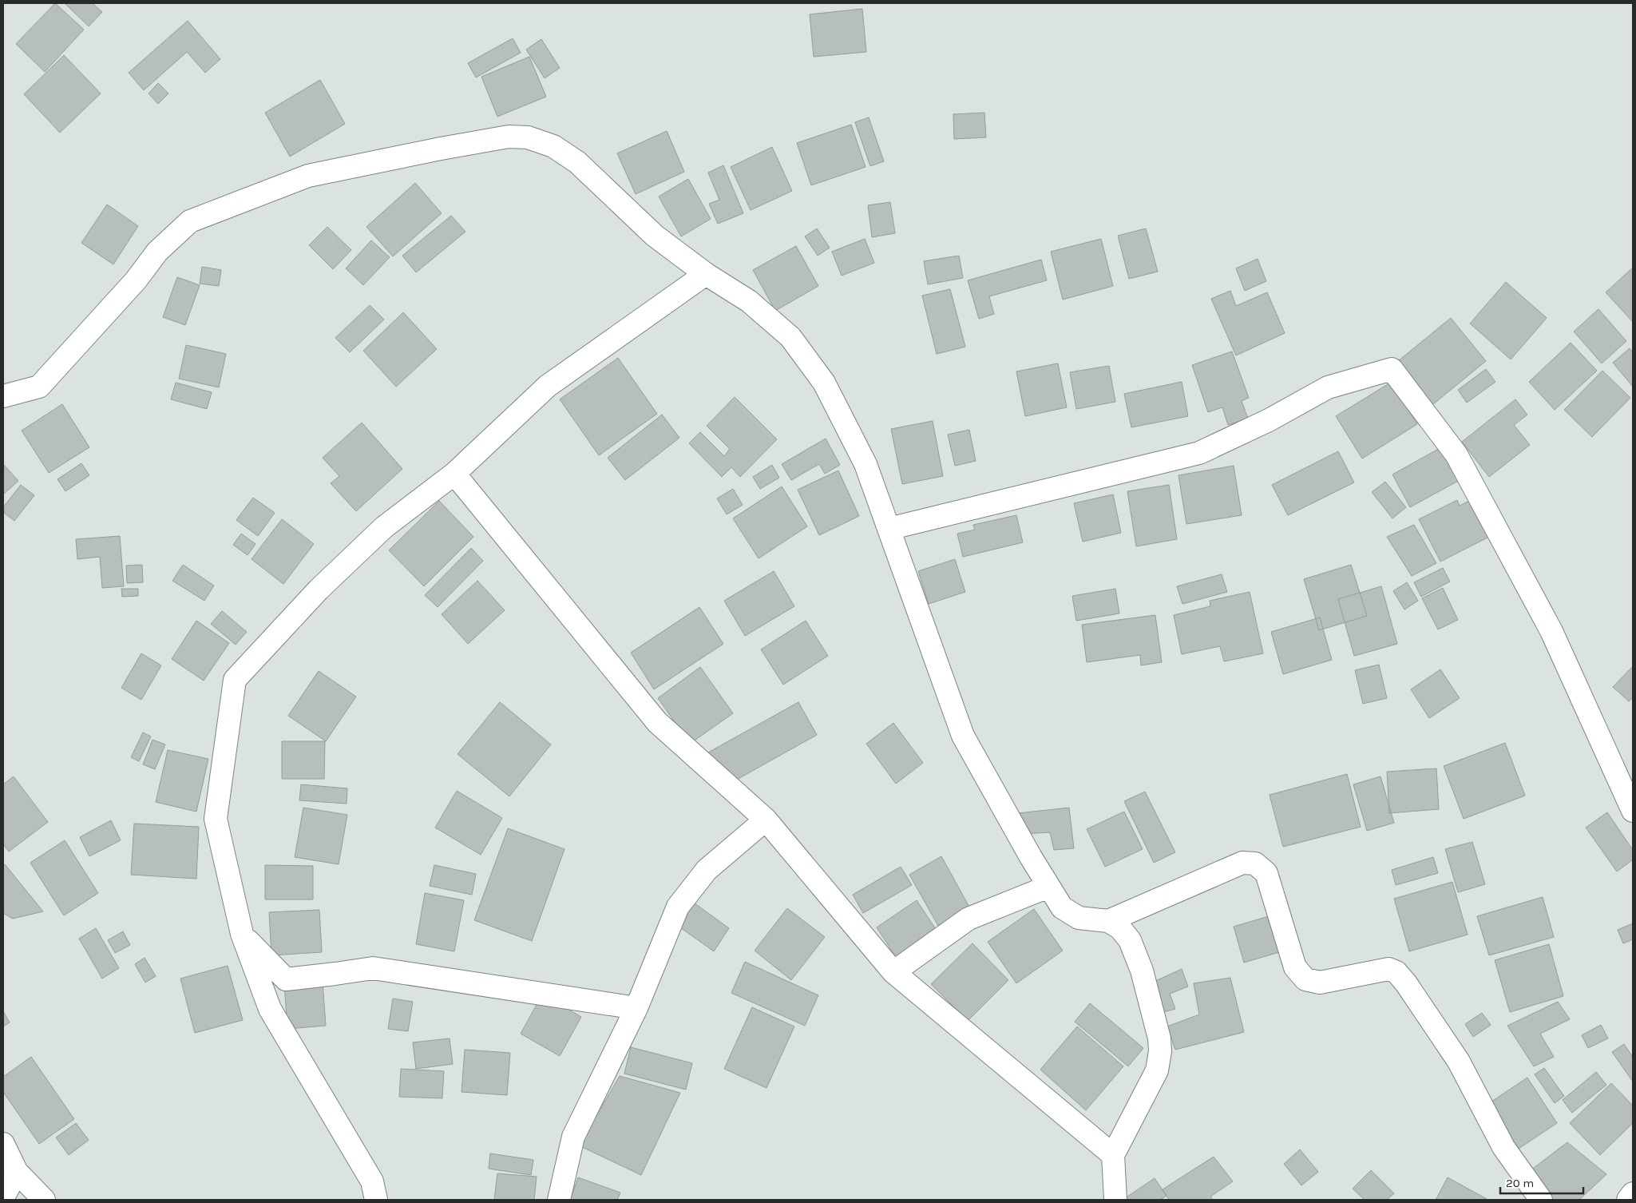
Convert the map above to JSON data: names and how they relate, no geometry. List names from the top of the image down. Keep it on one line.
{"scale_bar":"20 m"}
